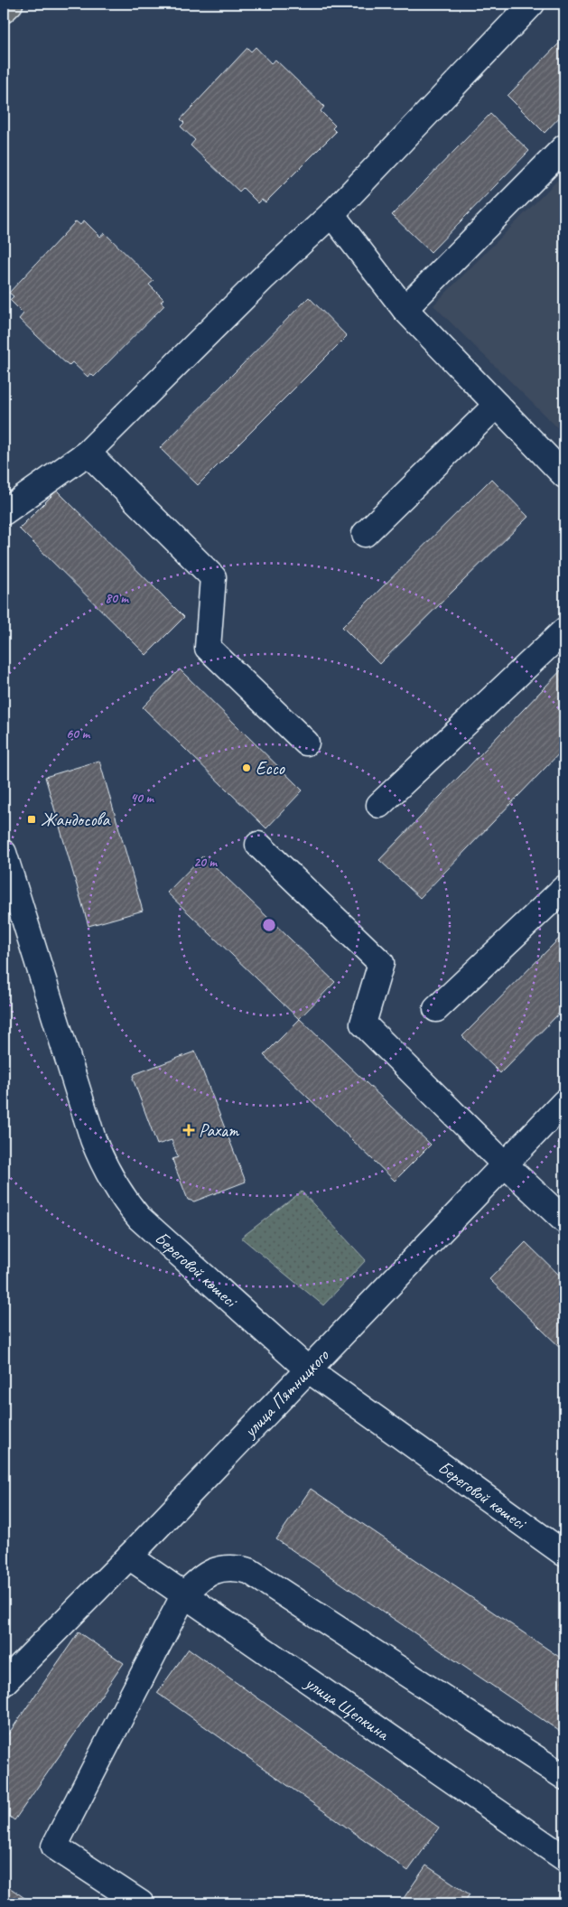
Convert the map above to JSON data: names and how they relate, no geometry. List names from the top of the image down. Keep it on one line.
{"streets":{"street":["Береговой көшесі","улица Пятницкого","улица Щепкина"]},"crossings":[["Береговой көшесі","улица Пятницкого"],["улица Пятницкого","улица Щепкина"]],"places":{"other":["Ecco"],"transit":["Жандосова"],"health":["Рахат"]},"rings":["80 m","60 m","40 m","20 m"]}
